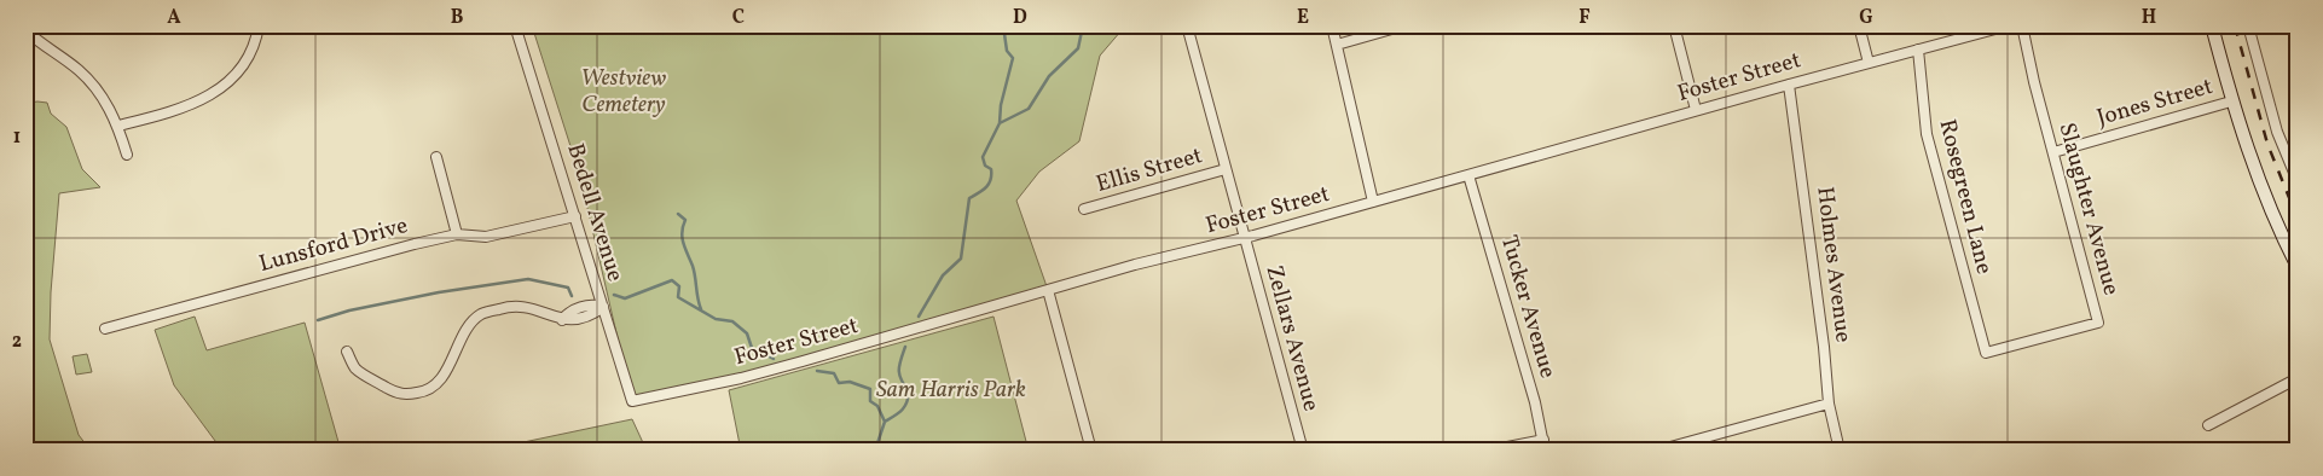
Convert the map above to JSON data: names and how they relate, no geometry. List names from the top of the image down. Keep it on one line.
{"streets":{"street":["Foster Street","Jones Street","Ellis Street","Rosegreen Lane","Slaughter Avenue","Bedell Avenue","Lunsford Drive","Holmes Avenue","Tucker Avenue","Zellars Avenue"]},"crossings":[["Foster Street","Rosegreen Lane"],["Foster Street","Bedell Avenue"],["Foster Street","Holmes Avenue"],["Foster Street","Tucker Avenue"],["Foster Street","Zellars Avenue"],["Jones Street","Slaughter Avenue"],["Ellis Street","Zellars Avenue"],["Rosegreen Lane","Slaughter Avenue"],["Bedell Avenue","Lunsford Drive"]],"parks":["Westview Cemetery","Sam Harris Park"],"grid":{"columns":["A","B","C","D","E","F","G","H"],"rows":["1","2"]}}
